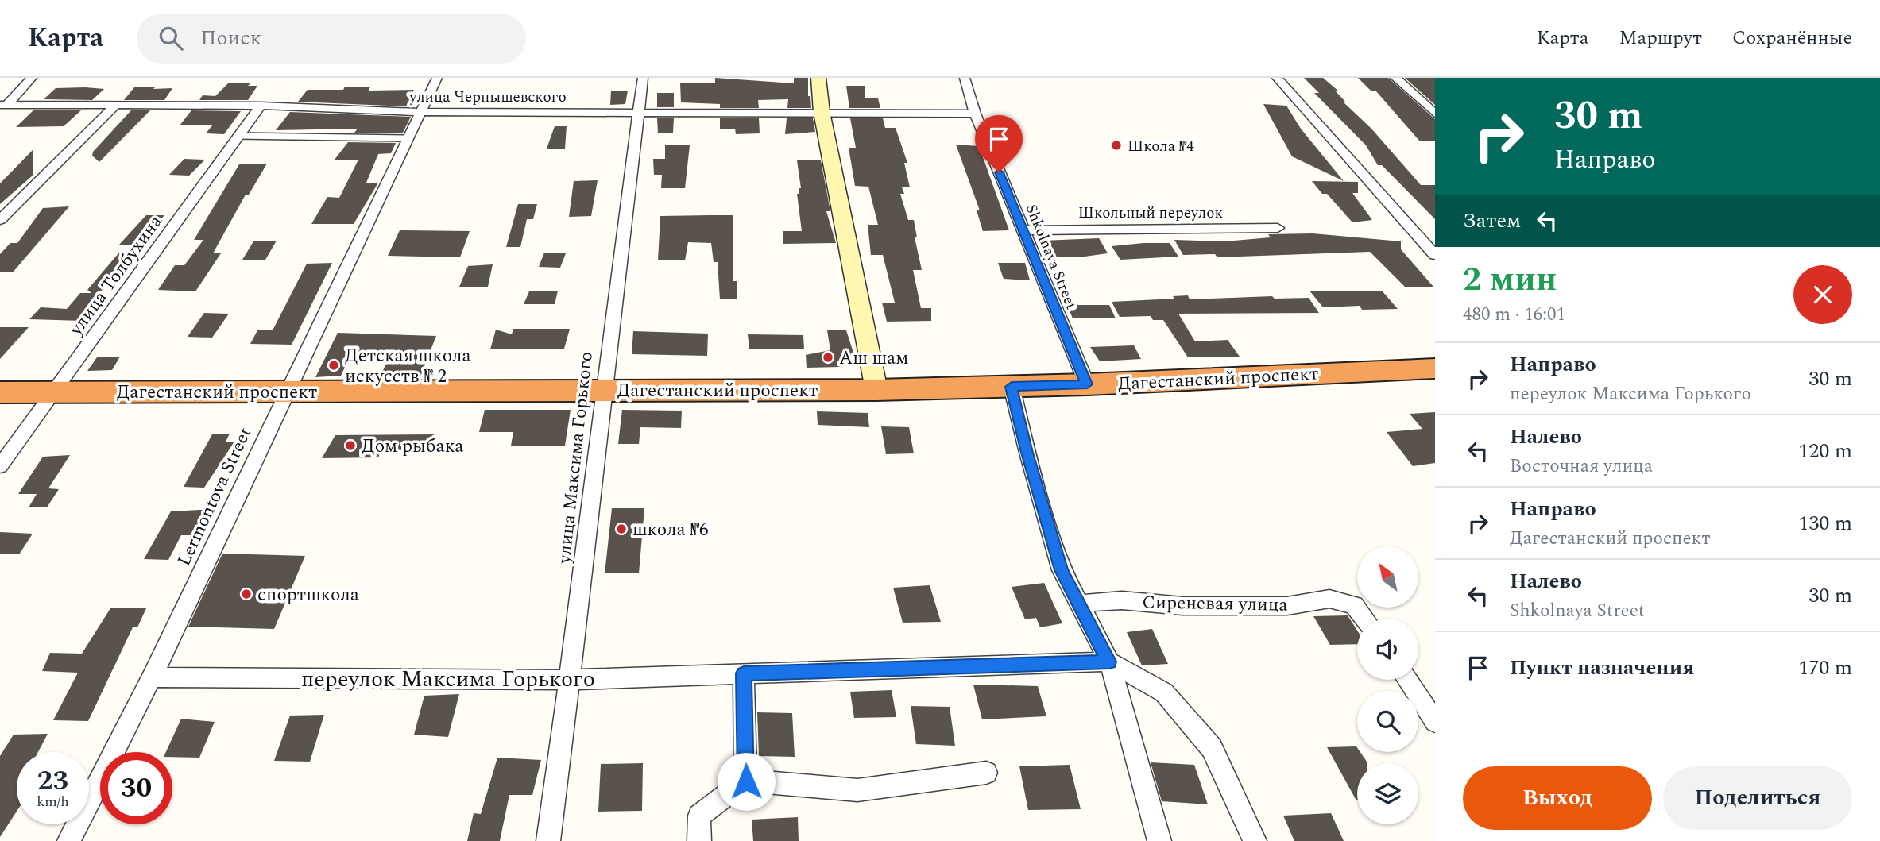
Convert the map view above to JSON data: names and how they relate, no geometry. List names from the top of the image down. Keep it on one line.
{"streets":{"highway":["Дагестанский проспект"],"street":["улица Чернышевского","Школьный переулок","Shkolnaya Street","улица Толбухина","улица Максима Горького","Lermontova Street","Сиреневая улица","переулок Максима Горького"]},"crossings":[["улица Чернышевского","Shkolnaya Street"],["улица Чернышевского","улица Толбухина"],["улица Чернышевского","улица Максима Горького"],["улица Чернышевского","Lermontova Street"],["Школьный переулок","Shkolnaya Street"],["Shkolnaya Street","Дагестанский проспект"],["улица Толбухина","Дагестанский проспект"],["Дагестанский проспект","улица Максима Горького"],["Дагестанский проспект","Lermontova Street"],["улица Максима Горького","переулок Максима Горького"],["Lermontova Street","переулок Максима Горького"]],"places":["Школа №4","Аш шам","Детская школа искусств № 2","Дом рыбака","школа №6","спортшкола"],"north":"top left","page":{"header":"Карта","search":"Поиск","nav":["Карта","Маршрут","Сохранённые"],"turn":["30 m","Направо"],"then":"Затем","heading":["2 мин","480 m · 16:01"],"list":[{"name":"Направо","note":"переулок Максима Горького","value":"30 m"},{"name":"Налево","note":"Восточная улица","value":"120 m"},{"name":"Направо","note":"Дагестанский проспект","value":"130 m"},{"name":"Налево","note":"Shkolnaya Street","value":"30 m"},{"name":"Пункт назначения","value":"170 m"}],"speed":"23 km/h","limit":"30","buttons":["Выход","Поделиться"]}}
